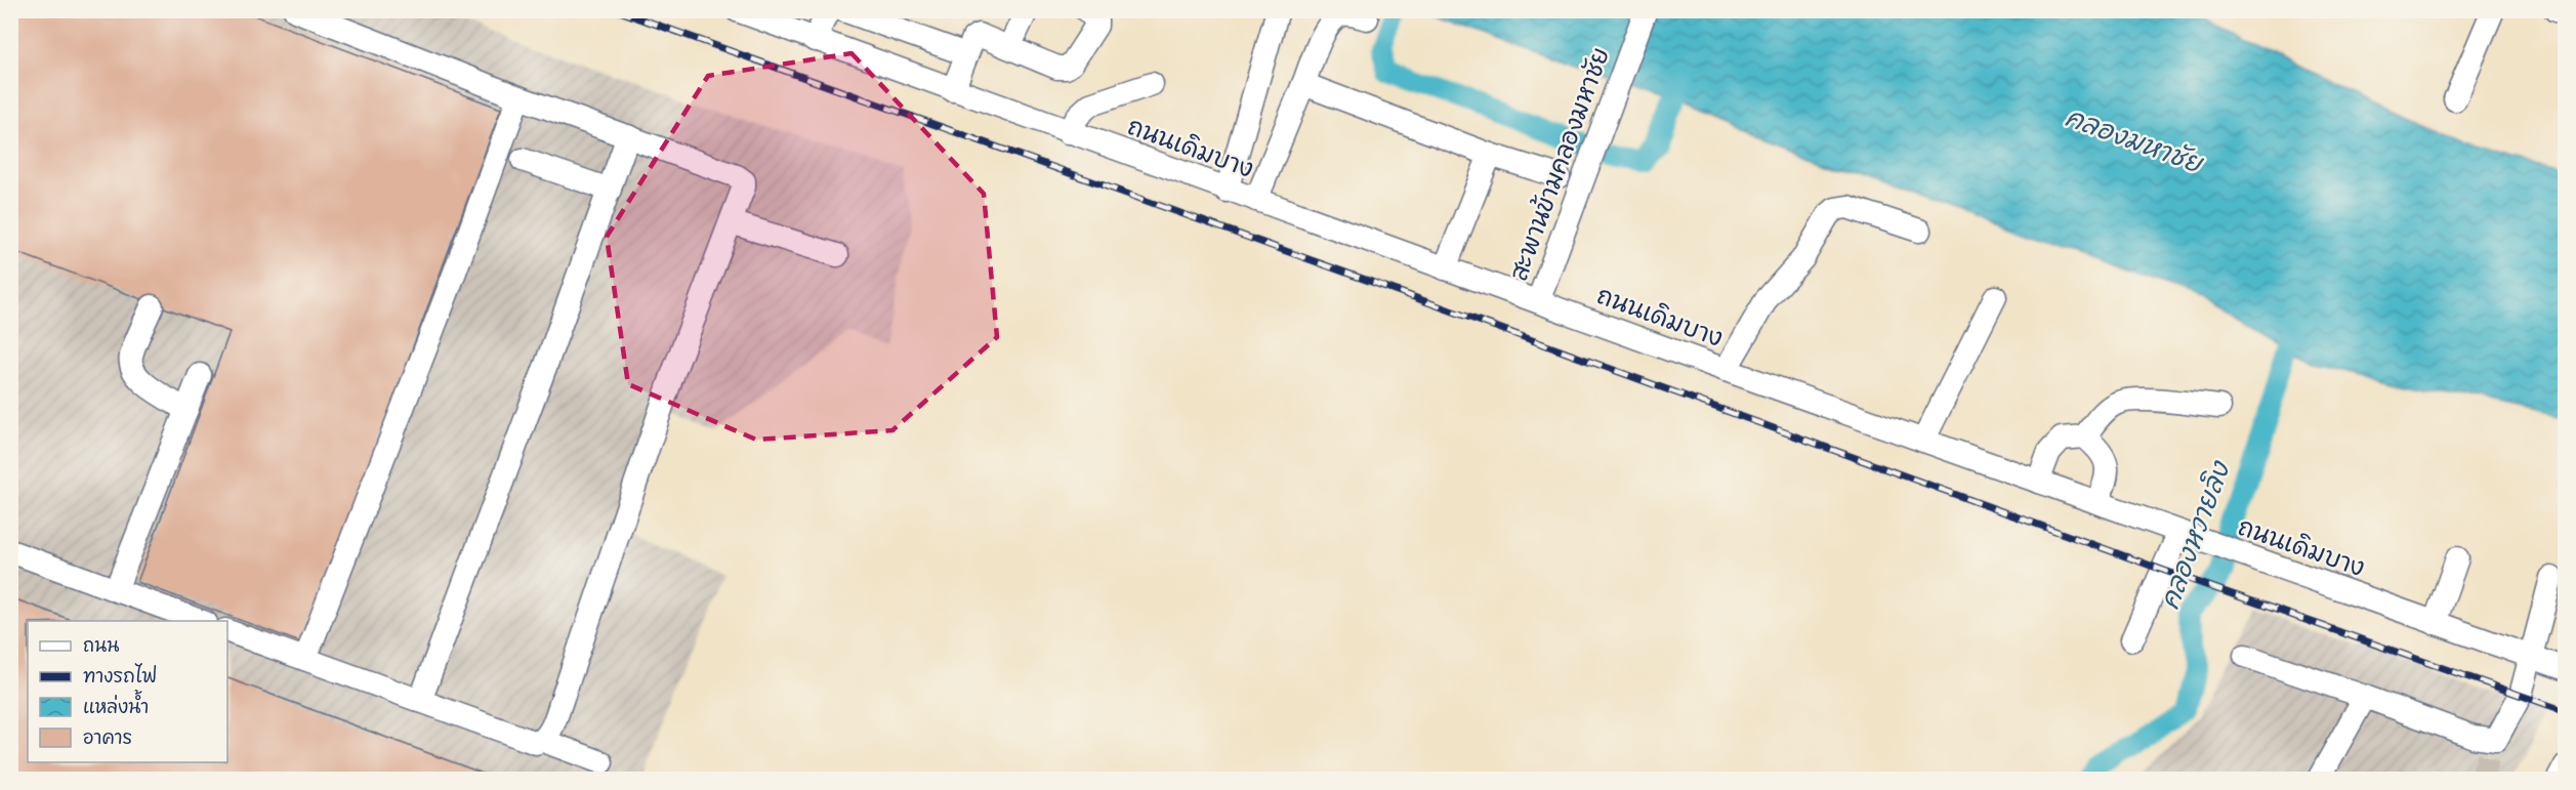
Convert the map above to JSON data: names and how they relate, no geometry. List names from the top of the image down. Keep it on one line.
{"streets":{"street":["ถนนเดิมบาง","สะพานข้ามคลองมหาชัย"]},"crossings":[["ถนนเดิมบาง","สะพานข้ามคลองมหาชัย"]],"water":["คลองมหาชัย","คลองหวายลิง"],"legend":["ถนน","ทางรถไฟ","แหล่งน้ำ","อาคาร"]}
